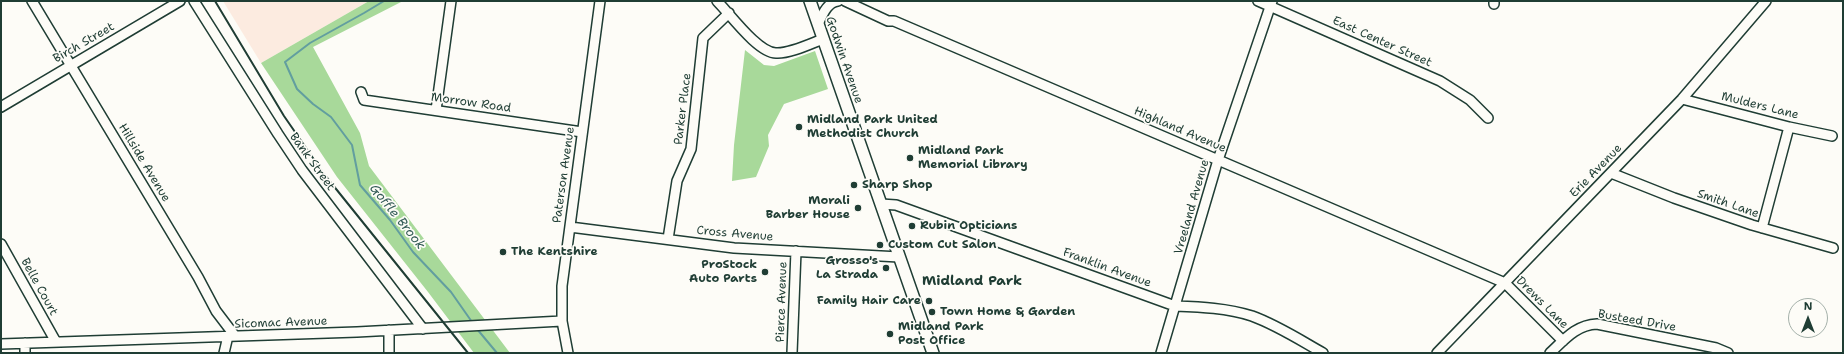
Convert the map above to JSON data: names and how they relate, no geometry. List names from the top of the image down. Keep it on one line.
{"streets":{"main road":["Godwin Avenue"],"street":["East Center Street","Birch Street","Morrow Road","Mulders Lane","Parker Place","Highland Avenue","Bank Street","Hillside Avenue","Erie Avenue","Paterson Avenue","Smith Lane","Vreeland Avenue","Cross Avenue","Franklin Avenue","Belle Court","Pierce Avenue","Drews Lane","Busteed Drive","Sicomac Avenue"]},"crossings":[["East Center Street","Vreeland Avenue"],["Birch Street","Hillside Avenue"],["Godwin Avenue","Cross Avenue"],["Godwin Avenue","Franklin Avenue"],["Morrow Road","Paterson Avenue"],["Mulders Lane","Erie Avenue"],["Mulders Lane","Smith Lane"],["Parker Place","Cross Avenue"],["Highland Avenue","Erie Avenue"],["Highland Avenue","Vreeland Avenue"],["Highland Avenue","Drews Lane"],["Bank Street","Sicomac Avenue"],["Hillside Avenue","Sicomac Avenue"],["Erie Avenue","Smith Lane"],["Erie Avenue","Drews Lane"],["Paterson Avenue","Cross Avenue"],["Paterson Avenue","Sicomac Avenue"],["Vreeland Avenue","Franklin Avenue"],["Cross Avenue","Pierce Avenue"],["Belle Court","Sicomac Avenue"],["Drews Lane","Busteed Drive"]],"districts":["Midland Park"],"water":["Goffle Brook"],"places":["Midland Park United Methodist Church","Midland Park Memorial Library","Sharp Shop","Morali Barber House","Rubin Opticians","Custom Cut Salon","The Kentshire","Grosso's La Strada","ProStock Auto Parts","Family Hair Care","Town Home & Garden","Midland Park Post Office"],"north":"top"}
